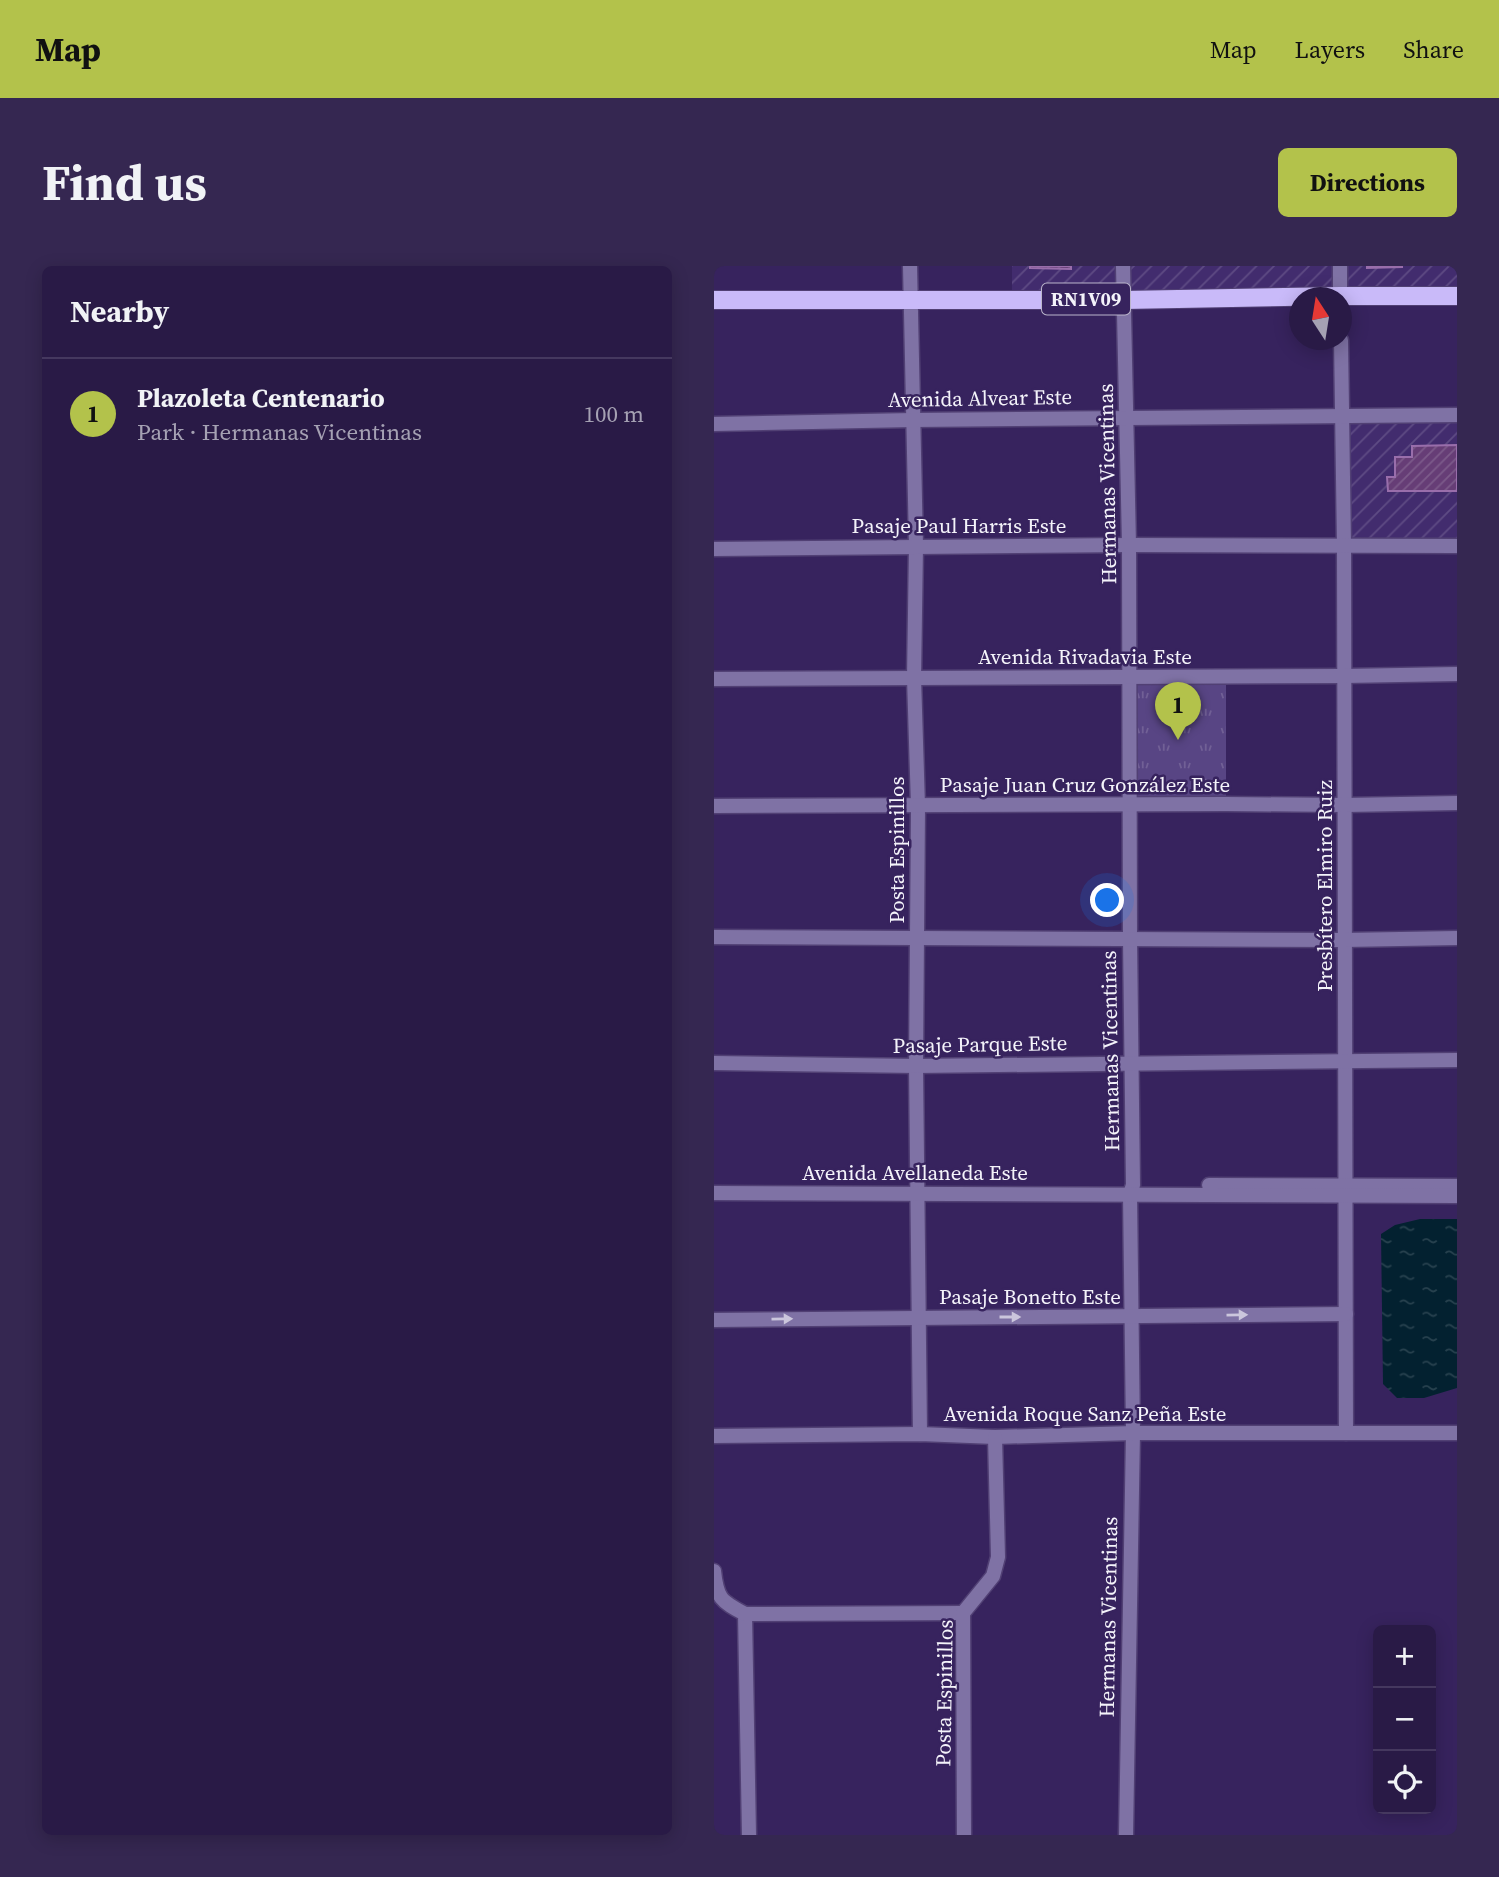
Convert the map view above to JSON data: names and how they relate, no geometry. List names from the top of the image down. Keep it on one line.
{"streets":{"main road":["RN1V09"],"street":["Avenida Alvear Este","Hermanas Vicentinas","Pasaje Paul Harris Este","Avenida Rivadavia Este","Pasaje Juan Cruz González Este","Posta Espinillos","Presbítero Elmiro Ruiz","Pasaje Parque Este","Avenida Avellaneda Este","Pasaje Bonetto Este","Avenida Roque Sanz Peña Este"]},"crossings":[["RN1V09","Hermanas Vicentinas"],["RN1V09","Posta Espinillos"],["Avenida Alvear Este","Hermanas Vicentinas"],["Avenida Alvear Este","Posta Espinillos"],["Avenida Alvear Este","Presbítero Elmiro Ruiz"],["Hermanas Vicentinas","Pasaje Paul Harris Este"],["Hermanas Vicentinas","Avenida Rivadavia Este"],["Hermanas Vicentinas","Pasaje Juan Cruz González Este"],["Hermanas Vicentinas","Pasaje Parque Este"],["Hermanas Vicentinas","Avenida Avellaneda Este"],["Hermanas Vicentinas","Pasaje Bonetto Este"],["Hermanas Vicentinas","Avenida Roque Sanz Peña Este"],["Pasaje Paul Harris Este","Posta Espinillos"],["Pasaje Paul Harris Este","Presbítero Elmiro Ruiz"],["Avenida Rivadavia Este","Posta Espinillos"],["Avenida Rivadavia Este","Presbítero Elmiro Ruiz"],["Pasaje Juan Cruz González Este","Posta Espinillos"],["Pasaje Juan Cruz González Este","Presbítero Elmiro Ruiz"],["Posta Espinillos","Pasaje Parque Este"],["Posta Espinillos","Avenida Avellaneda Este"],["Posta Espinillos","Pasaje Bonetto Este"],["Posta Espinillos","Avenida Roque Sanz Peña Este"],["Presbítero Elmiro Ruiz","Pasaje Parque Este"],["Presbítero Elmiro Ruiz","Avenida Avellaneda Este"],["Presbítero Elmiro Ruiz","Pasaje Bonetto Este"],["Presbítero Elmiro Ruiz","Avenida Roque Sanz Peña Este"]],"one_way":["Pasaje Bonetto Este"],"north":"top","page":{"header":"Map","nav":["Map","Layers","Share"],"buttons":"Directions","title":"Find us","heading":"Nearby","list":[{"mark":"1","name":"Plazoleta Centenario","note":"Park · Hermanas Vicentinas","value":"100 m"}],"pins":"1","map_buttons":["+","−"]}}
